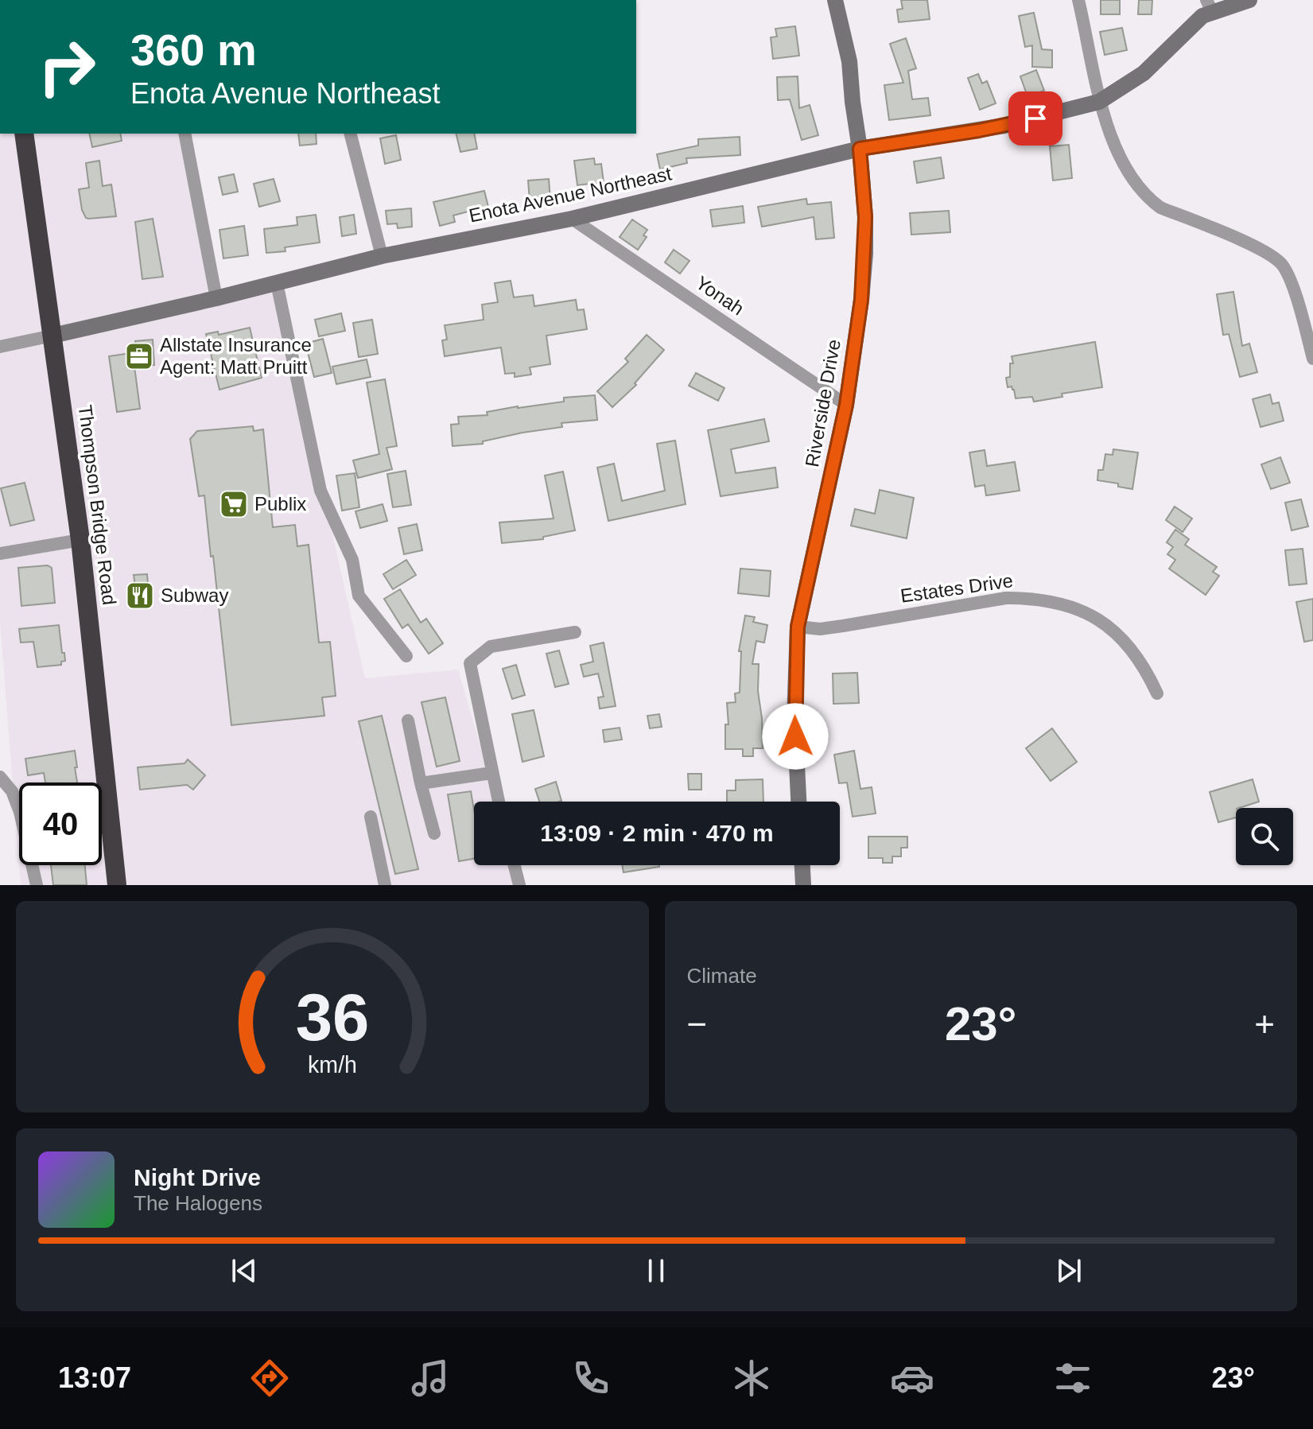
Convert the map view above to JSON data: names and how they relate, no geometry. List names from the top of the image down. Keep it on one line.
{"streets":{"highway":["Thompson Bridge Road"],"street":["Enota Avenue Northeast","Yonah","Riverside Drive","Estates Drive"]},"crossings":[["Enota Avenue Northeast","Yonah"],["Enota Avenue Northeast","Riverside Drive"],["Enota Avenue Northeast","Thompson Bridge Road"],["Yonah","Riverside Drive"],["Riverside Drive","Estates Drive"]],"places":{"office":["Allstate Insurance Agent: Matt Pruitt"],"supermarket":["Publix"],"restaurant":["Subway"]},"page":{"turn":["360 m","Enota Avenue Northeast"],"limit":"40","trip":"13:09 · 2 min · 470 m","tile":"Climate","heat":["−","23°","+"],"song":["Night Drive","The Halogens"],"tabs":["13:07","23°"],"gauge":["36","km/h"]}}
